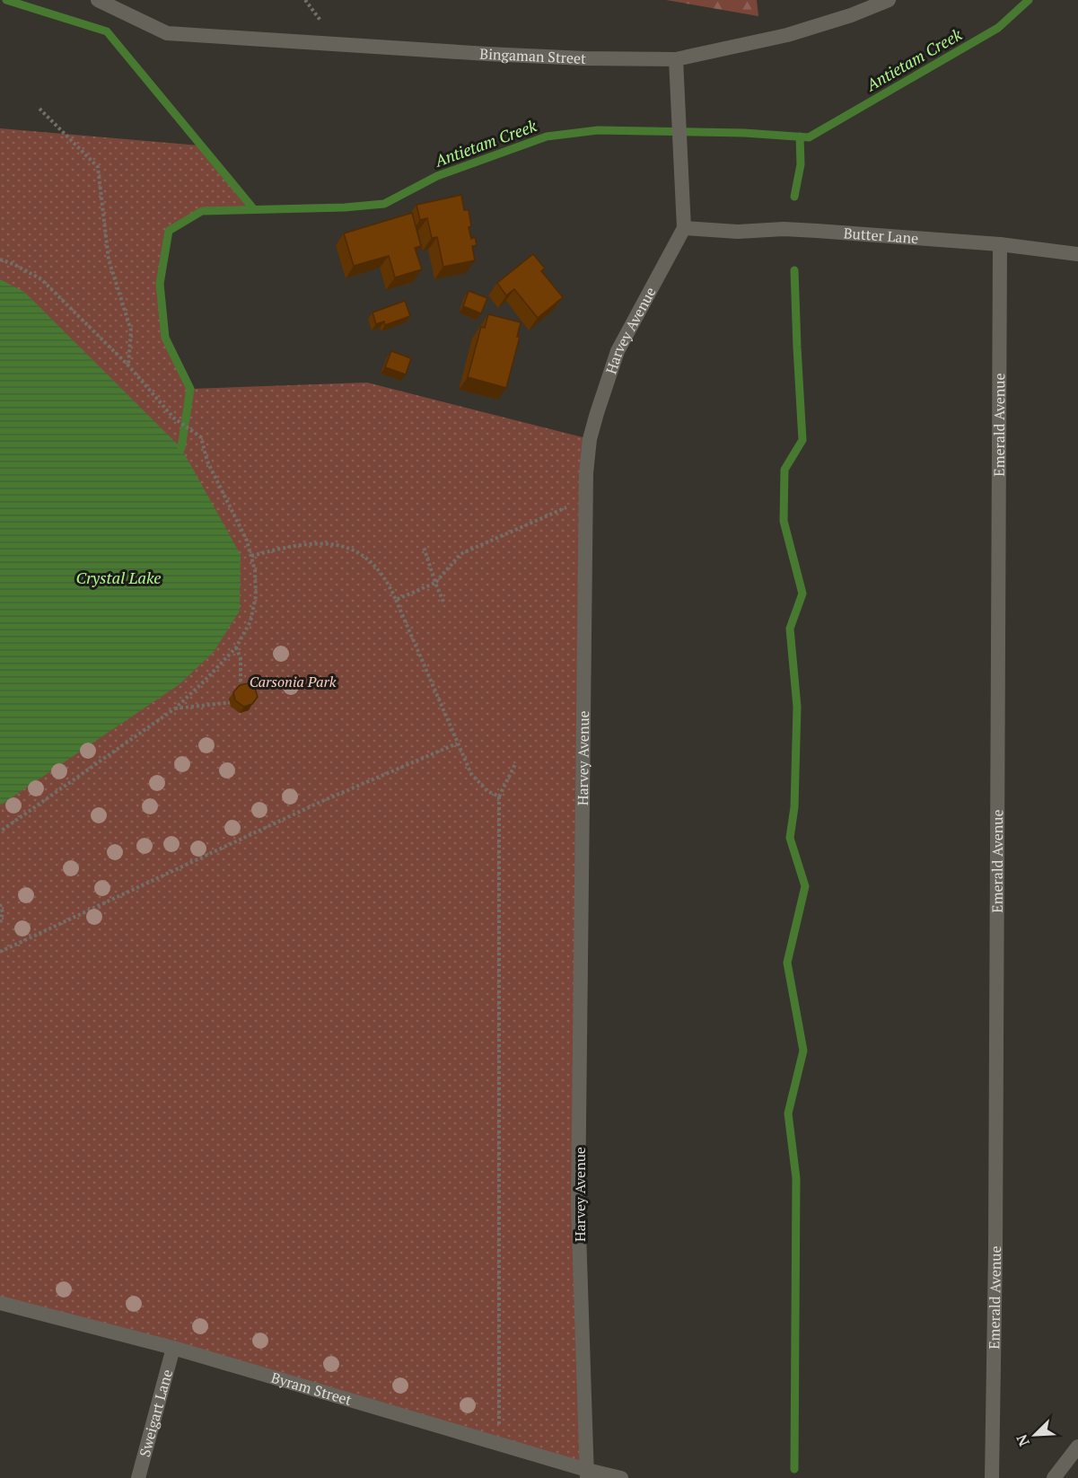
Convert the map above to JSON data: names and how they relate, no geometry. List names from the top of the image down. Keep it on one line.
{"streets":{"street":["Bingaman Street","Butter Lane","Harvey Avenue","Emerald Avenue","Byram Street","Sweigart Lane"]},"crossings":[["Butter Lane","Harvey Avenue"],["Butter Lane","Emerald Avenue"],["Harvey Avenue","Byram Street"],["Byram Street","Sweigart Lane"]],"water":["Antietam Creek","Crystal Lake"],"parks":["Carsonia Park"],"north":"bottom left"}
